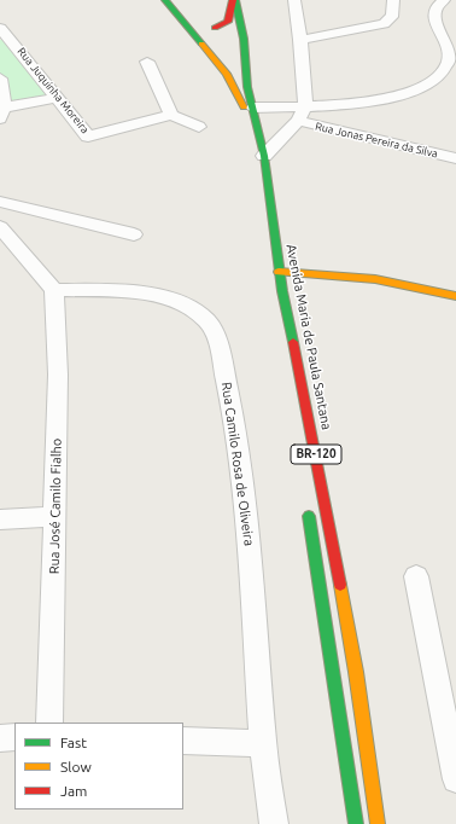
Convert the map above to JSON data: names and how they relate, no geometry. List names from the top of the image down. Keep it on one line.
{"streets":{"main road":["Avenida Maria de Paula Santana","BR-120"],"street":["Rua Juquinha Moreira","Rua Jonas Pereira da Silva","Rua Camilo Rosa de Oliveira","Rua José Camilo Fialho"]},"crossings":[["Rua Camilo Rosa de Oliveira","Rua José Camilo Fialho"]],"legend":["Fast","Slow","Jam"]}
